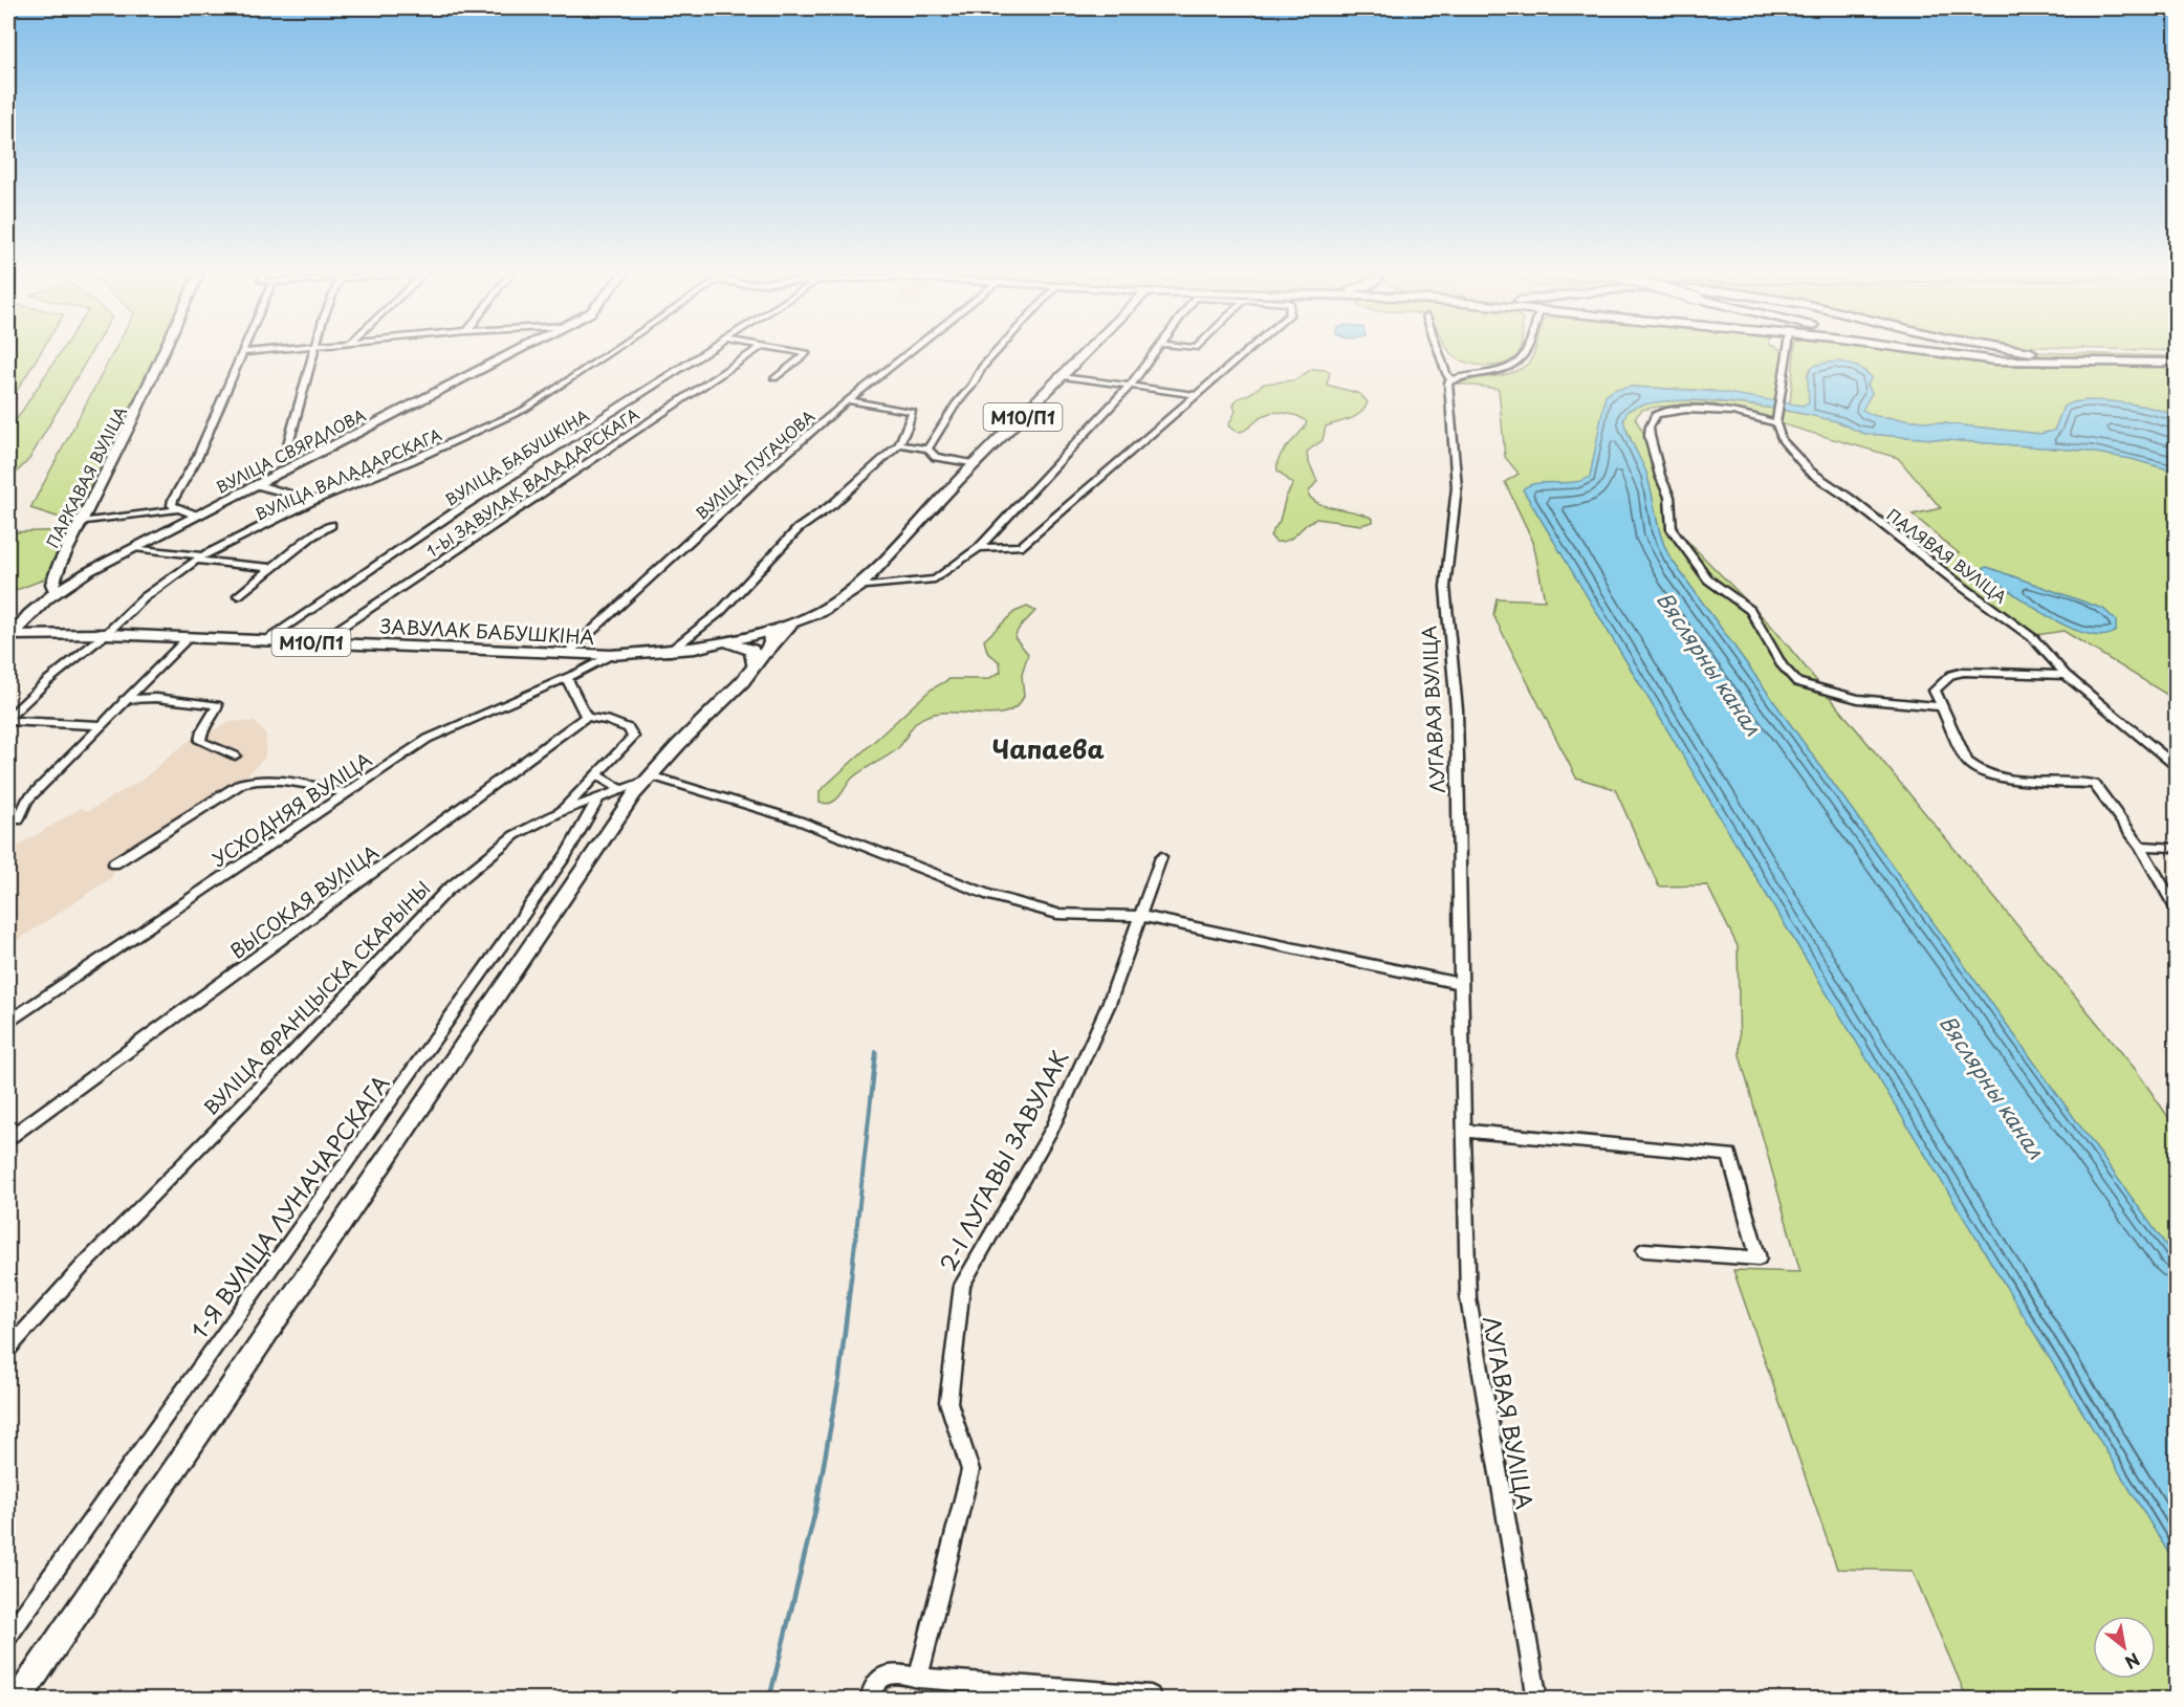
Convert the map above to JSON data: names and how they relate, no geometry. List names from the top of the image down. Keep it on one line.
{"streets":{"main road":["М10/П1","ЗАВУЛАК БАБУШКІНА"],"street":["ВУЛІЦА СВЯРДЛОВА","ВУЛІЦА БАБУШКІНА","ВУЛІЦА ПУГАЧОВА","ВУЛІЦА ВАЛАДАРСКАГА","ПАРКАВАЯ ВУЛІЦА","1-Ы ЗАВУЛАК ВАЛАДАРСКАГА","ПАЛЯВАЯ ВУЛІЦА","ЛУГАВАЯ ВУЛІЦА","УСХОДНЯЯ ВУЛІЦА","ВЫСОКАЯ ВУЛІЦА","ВУЛІЦА ФРАНЦЫСКА СКАРЫНЫ","2-І ЛУГАВЫ ЗАВУЛАК","1-Я ВУЛІЦА ЛУНАЧАРСКАГА"]},"crossings":[["М10/П1","ЗАВУЛАК БАБУШКІНА"],["ВУЛІЦА СВЯРДЛОВА","ПАРКАВАЯ ВУЛІЦА"],["ВУЛІЦА СВЯРДЛОВА","ЗАВУЛАК БАБУШКІНА"],["ВУЛІЦА БАБУШКІНА","ЗАВУЛАК БАБУШКІНА"],["ВУЛІЦА ПУГАЧОВА","ЗАВУЛАК БАБУШКІНА"],["ВУЛІЦА ВАЛАДАРСКАГА","ЗАВУЛАК БАБУШКІНА"],["1-Ы ЗАВУЛАК ВАЛАДАРСКАГА","ЗАВУЛАК БАБУШКІНА"],["ЗАВУЛАК БАБУШКІНА","УСХОДНЯЯ ВУЛІЦА"],["ВЫСОКАЯ ВУЛІЦА","ВУЛІЦА ФРАНЦЫСКА СКАРЫНЫ"]],"districts":["Чапаева"],"water":["Вяслярны канал"],"north":"bottom right"}
